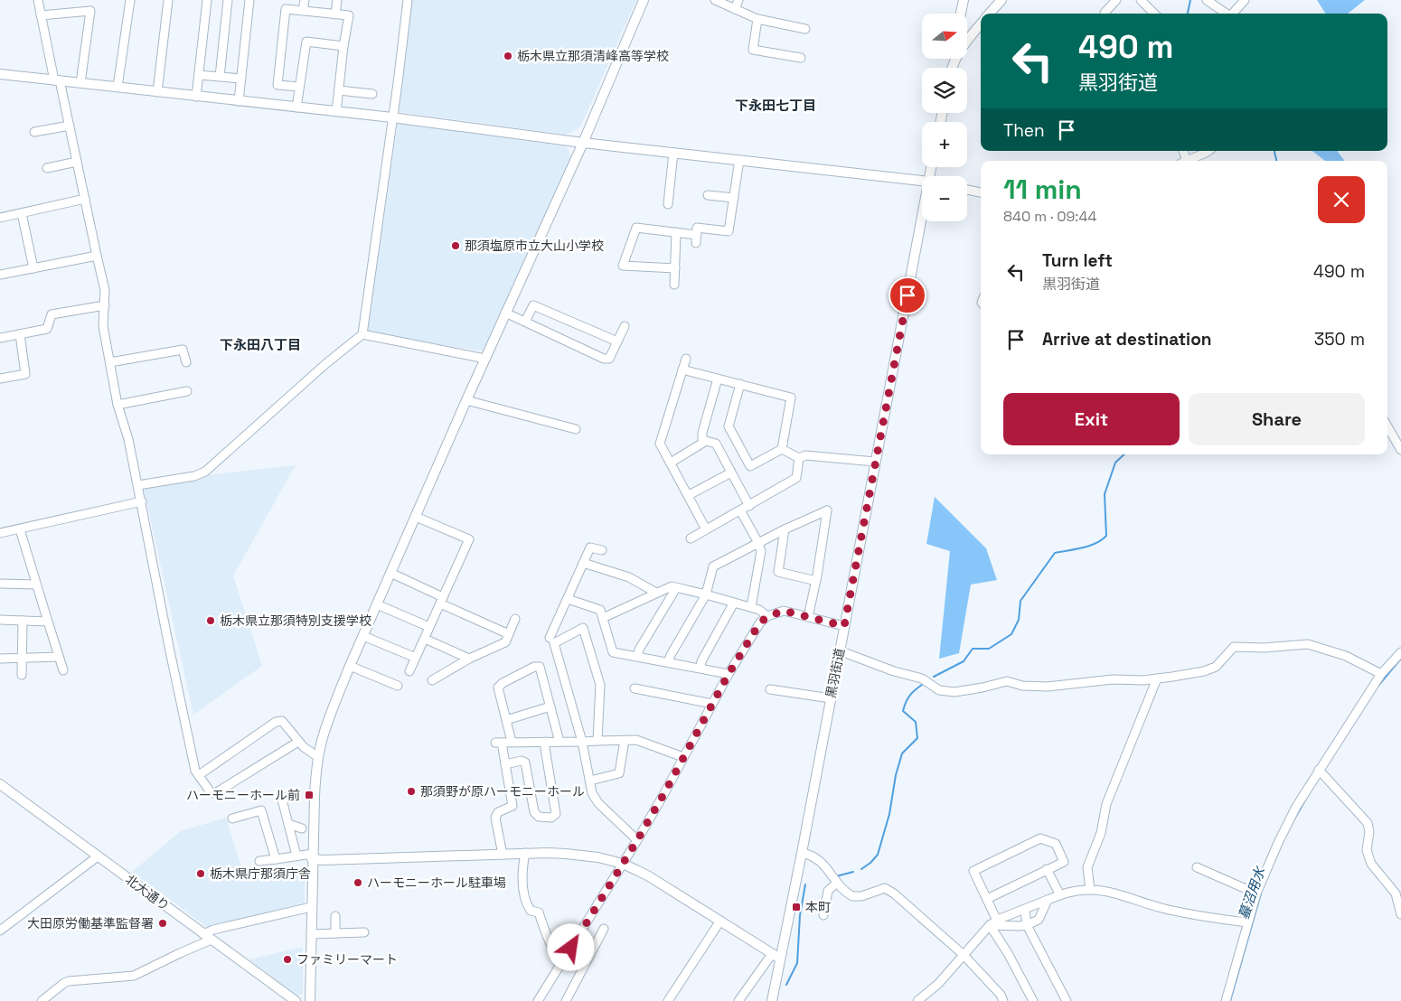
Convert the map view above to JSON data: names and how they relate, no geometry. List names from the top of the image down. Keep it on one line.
{"streets":{"street":["黒羽街道","北大通り"]},"districts":["下永田七丁目","下永田八丁目"],"water":["蟇沼用水"],"places":{"other":["栃木県立那須清峰高等学校","那須塩原市立大山小学校","栃木県立那須特別支援学校","那須野が原ハーモニーホール","栃木県庁那須庁舎","ハーモニーホール駐車場","大田原労働基準監督署","ファミリーマート"],"transit":["ハーモニーホール前","本町"]},"north":"right","page":{"map_buttons":["+","−"],"turn":["490 m","黒羽街道"],"then":"Then","heading":["11 min","840 m · 09:44"],"list":[{"name":"Turn left","note":"黒羽街道","value":"490 m"},{"name":"Arrive at destination","value":"350 m"}],"buttons":["Exit","Share"]}}
